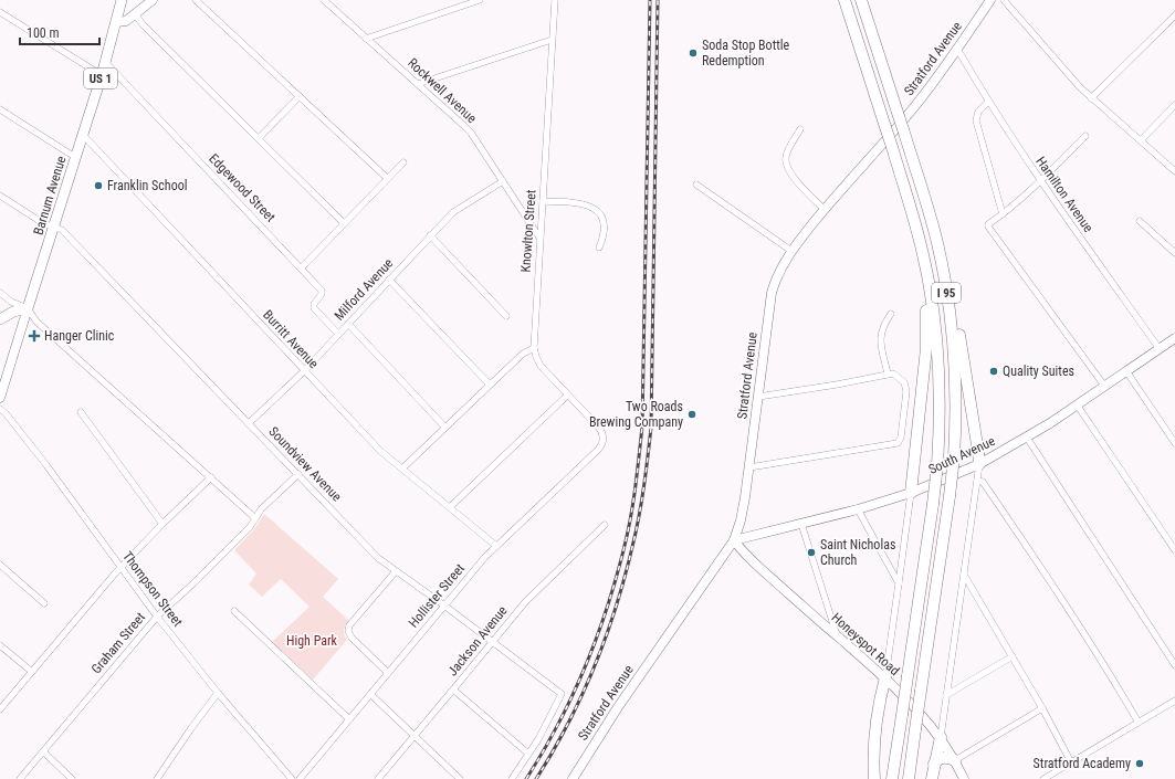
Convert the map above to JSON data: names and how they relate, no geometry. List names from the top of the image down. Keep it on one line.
{"streets":{"highway":["I 95"],"main road":["Stratford Avenue","US 1","Barnum Avenue","South Avenue","Honeyspot Road"],"street":["Rockwell Avenue","Edgewood Street","Hamilton Avenue","Knowlton Street","Milford Avenue","Burritt Avenue","Soundview Avenue","Thompson Street","Hollister Street","Jackson Avenue","Graham Street"]},"crossings":[["Stratford Avenue","Hamilton Avenue"],["Stratford Avenue","South Avenue"],["Stratford Avenue","Honeyspot Road"],["Rockwell Avenue","Knowlton Street"],["Rockwell Avenue","Milford Avenue"],["Edgewood Street","Barnum Avenue"],["Edgewood Street","Milford Avenue"],["Hamilton Avenue","South Avenue"],["Barnum Avenue","Burritt Avenue"],["Barnum Avenue","Soundview Avenue"],["Knowlton Street","Hollister Street"],["Milford Avenue","Burritt Avenue"],["Milford Avenue","Soundview Avenue"],["Burritt Avenue","Hollister Street"],["South Avenue","Honeyspot Road"],["Soundview Avenue","Hollister Street"],["Soundview Avenue","Jackson Avenue"],["Soundview Avenue","Graham Street"],["Thompson Street","Graham Street"]],"parks":["High Park"],"places":{"other":["Soda Stop Bottle Redemption","Franklin School","Quality Suites","Two Roads Brewing Company","Saint Nicholas Church","Stratford Academy"],"health":["Hanger Clinic"]},"scale_bar":"100 m"}
